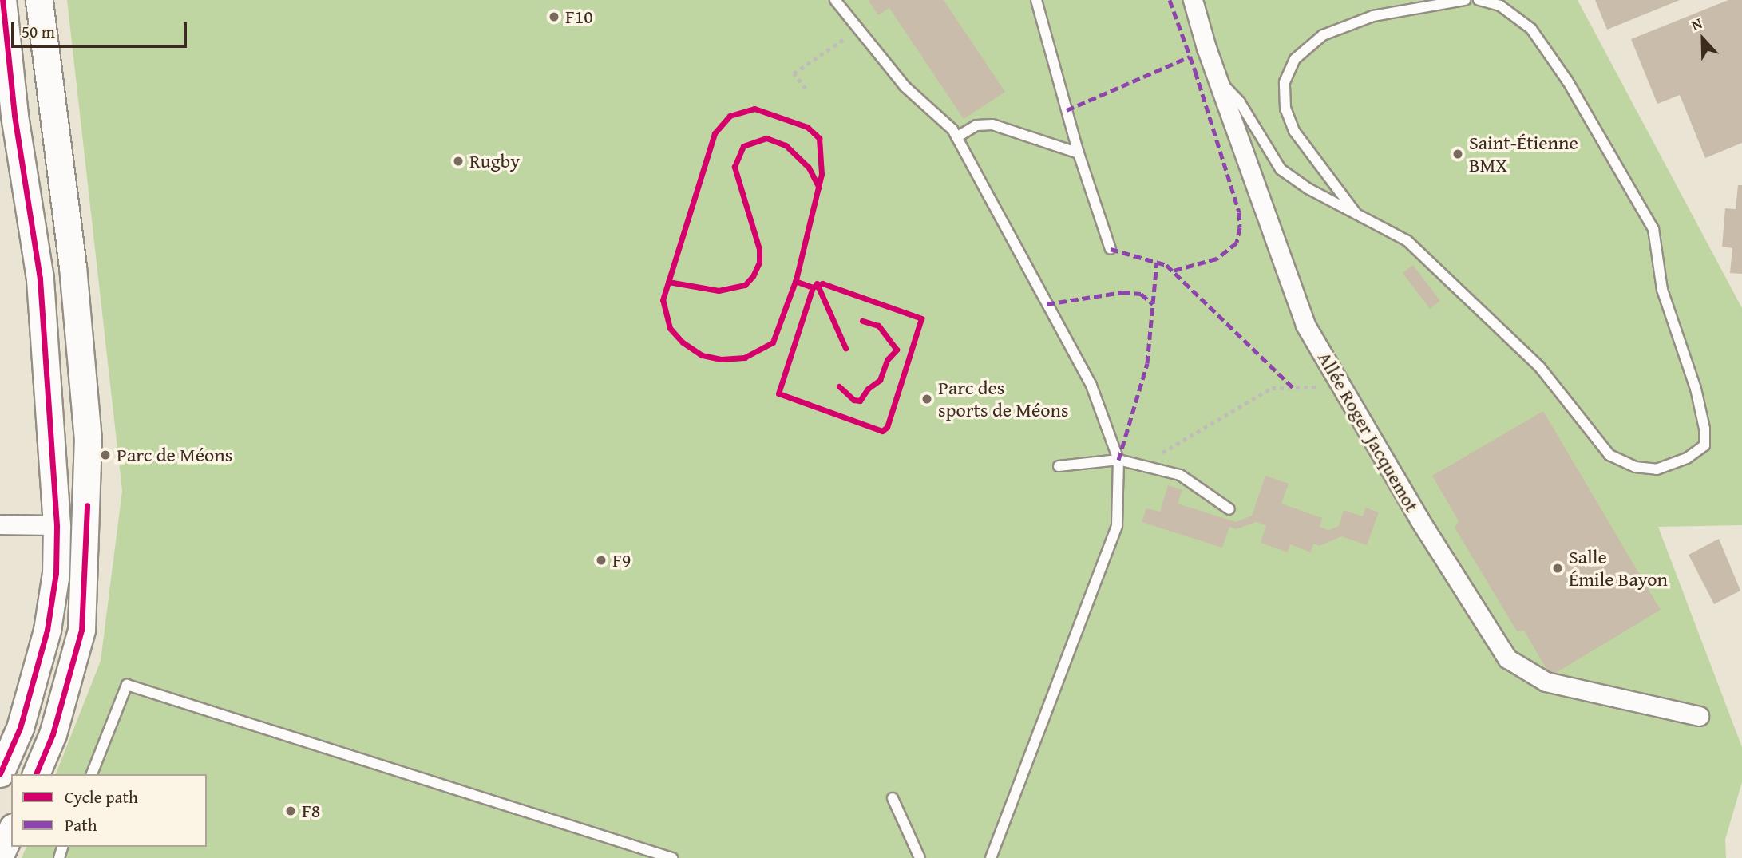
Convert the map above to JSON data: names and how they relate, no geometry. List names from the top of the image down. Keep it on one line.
{"streets":{"street":["Allée Roger Jacquemot"]},"places":["F10","Saint-Étienne BMX","Rugby","Parc des sports de Méons","Parc de Méons","F9","Salle Émile Bayon","F8"],"legend":["Cycle path","Path"],"scale_bar":"50 m","north":"top"}
